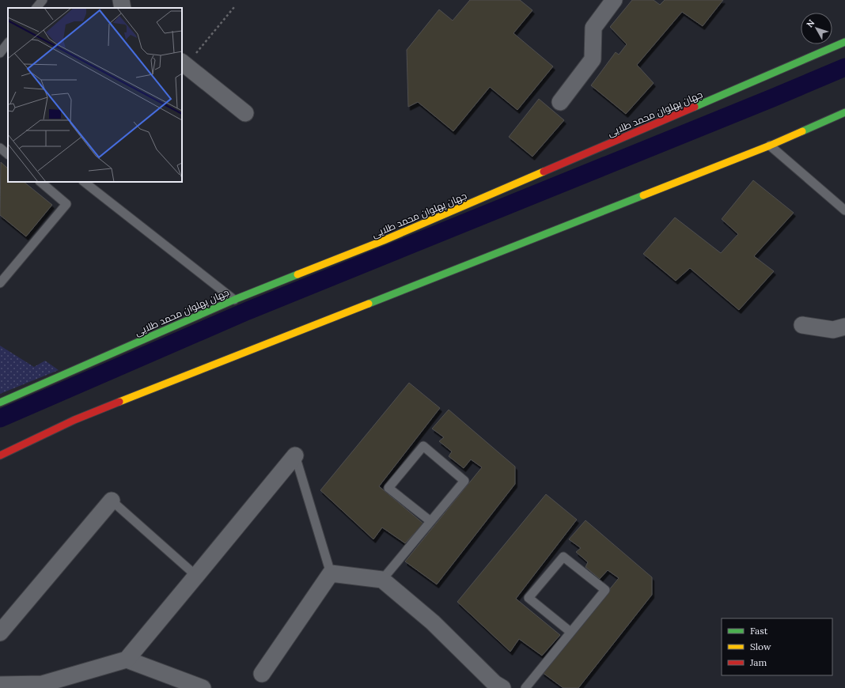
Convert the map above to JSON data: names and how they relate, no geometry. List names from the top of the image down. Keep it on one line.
{"streets":{"street":["جهان پهلوان محمد طلایی"]},"legend":["Fast","Slow","Jam"],"north":"top left"}
